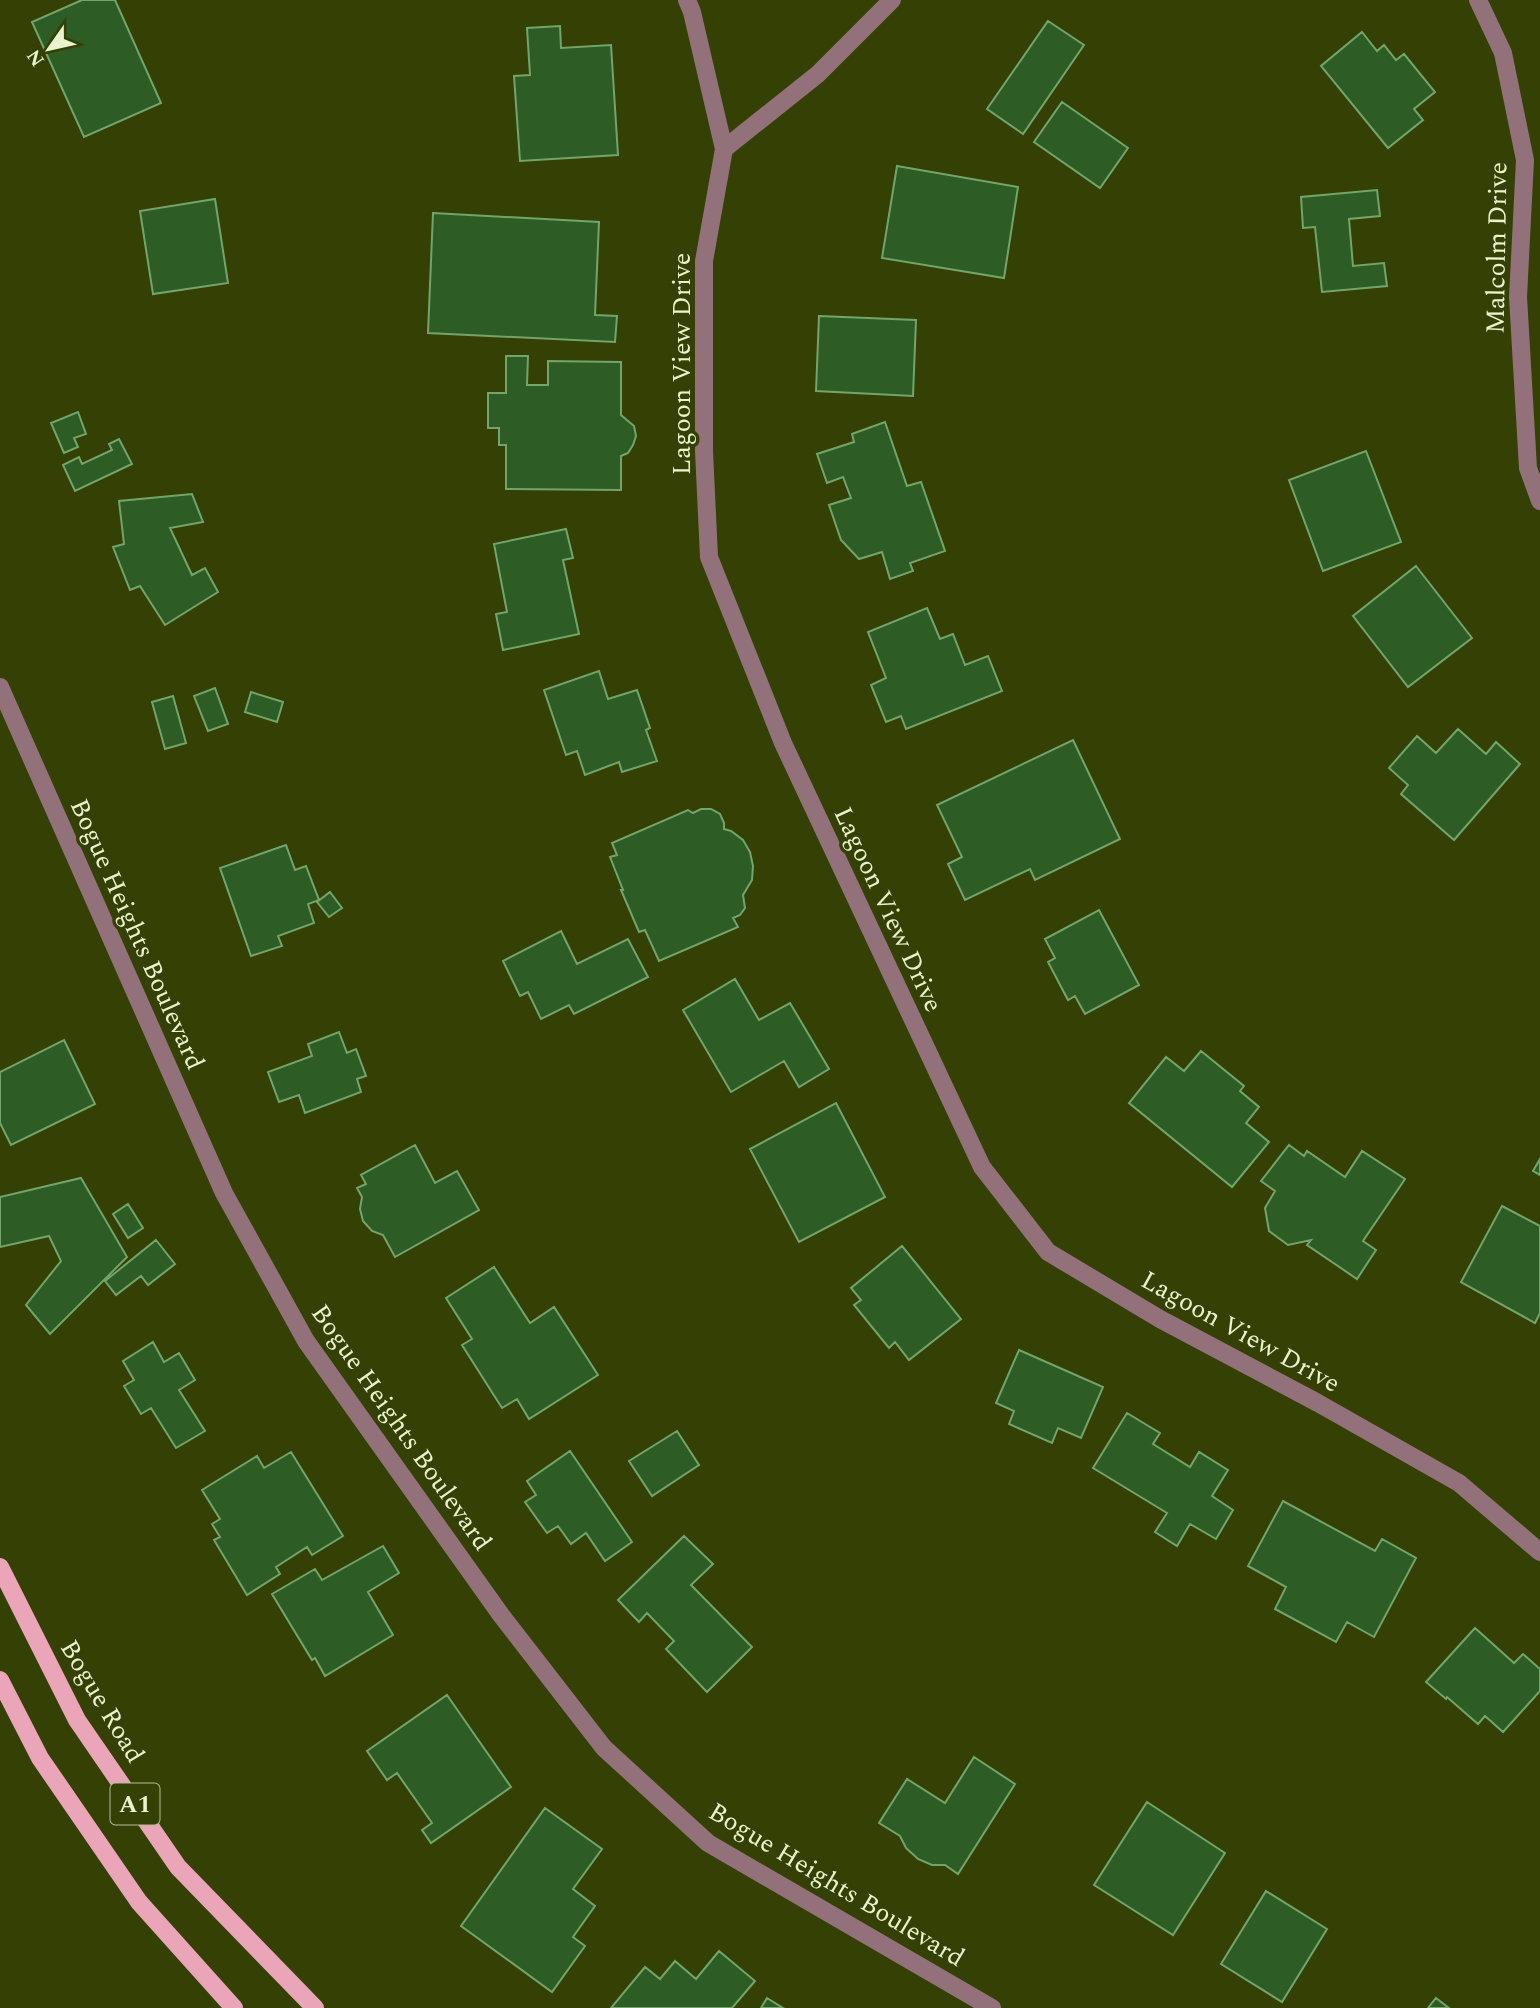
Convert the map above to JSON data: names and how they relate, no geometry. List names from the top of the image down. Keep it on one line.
{"streets":{"main road":["Bogue Road","A1"],"street":["Malcolm Drive","Lagoon View Drive","Bogue Heights Boulevard"]},"north":"bottom left"}
